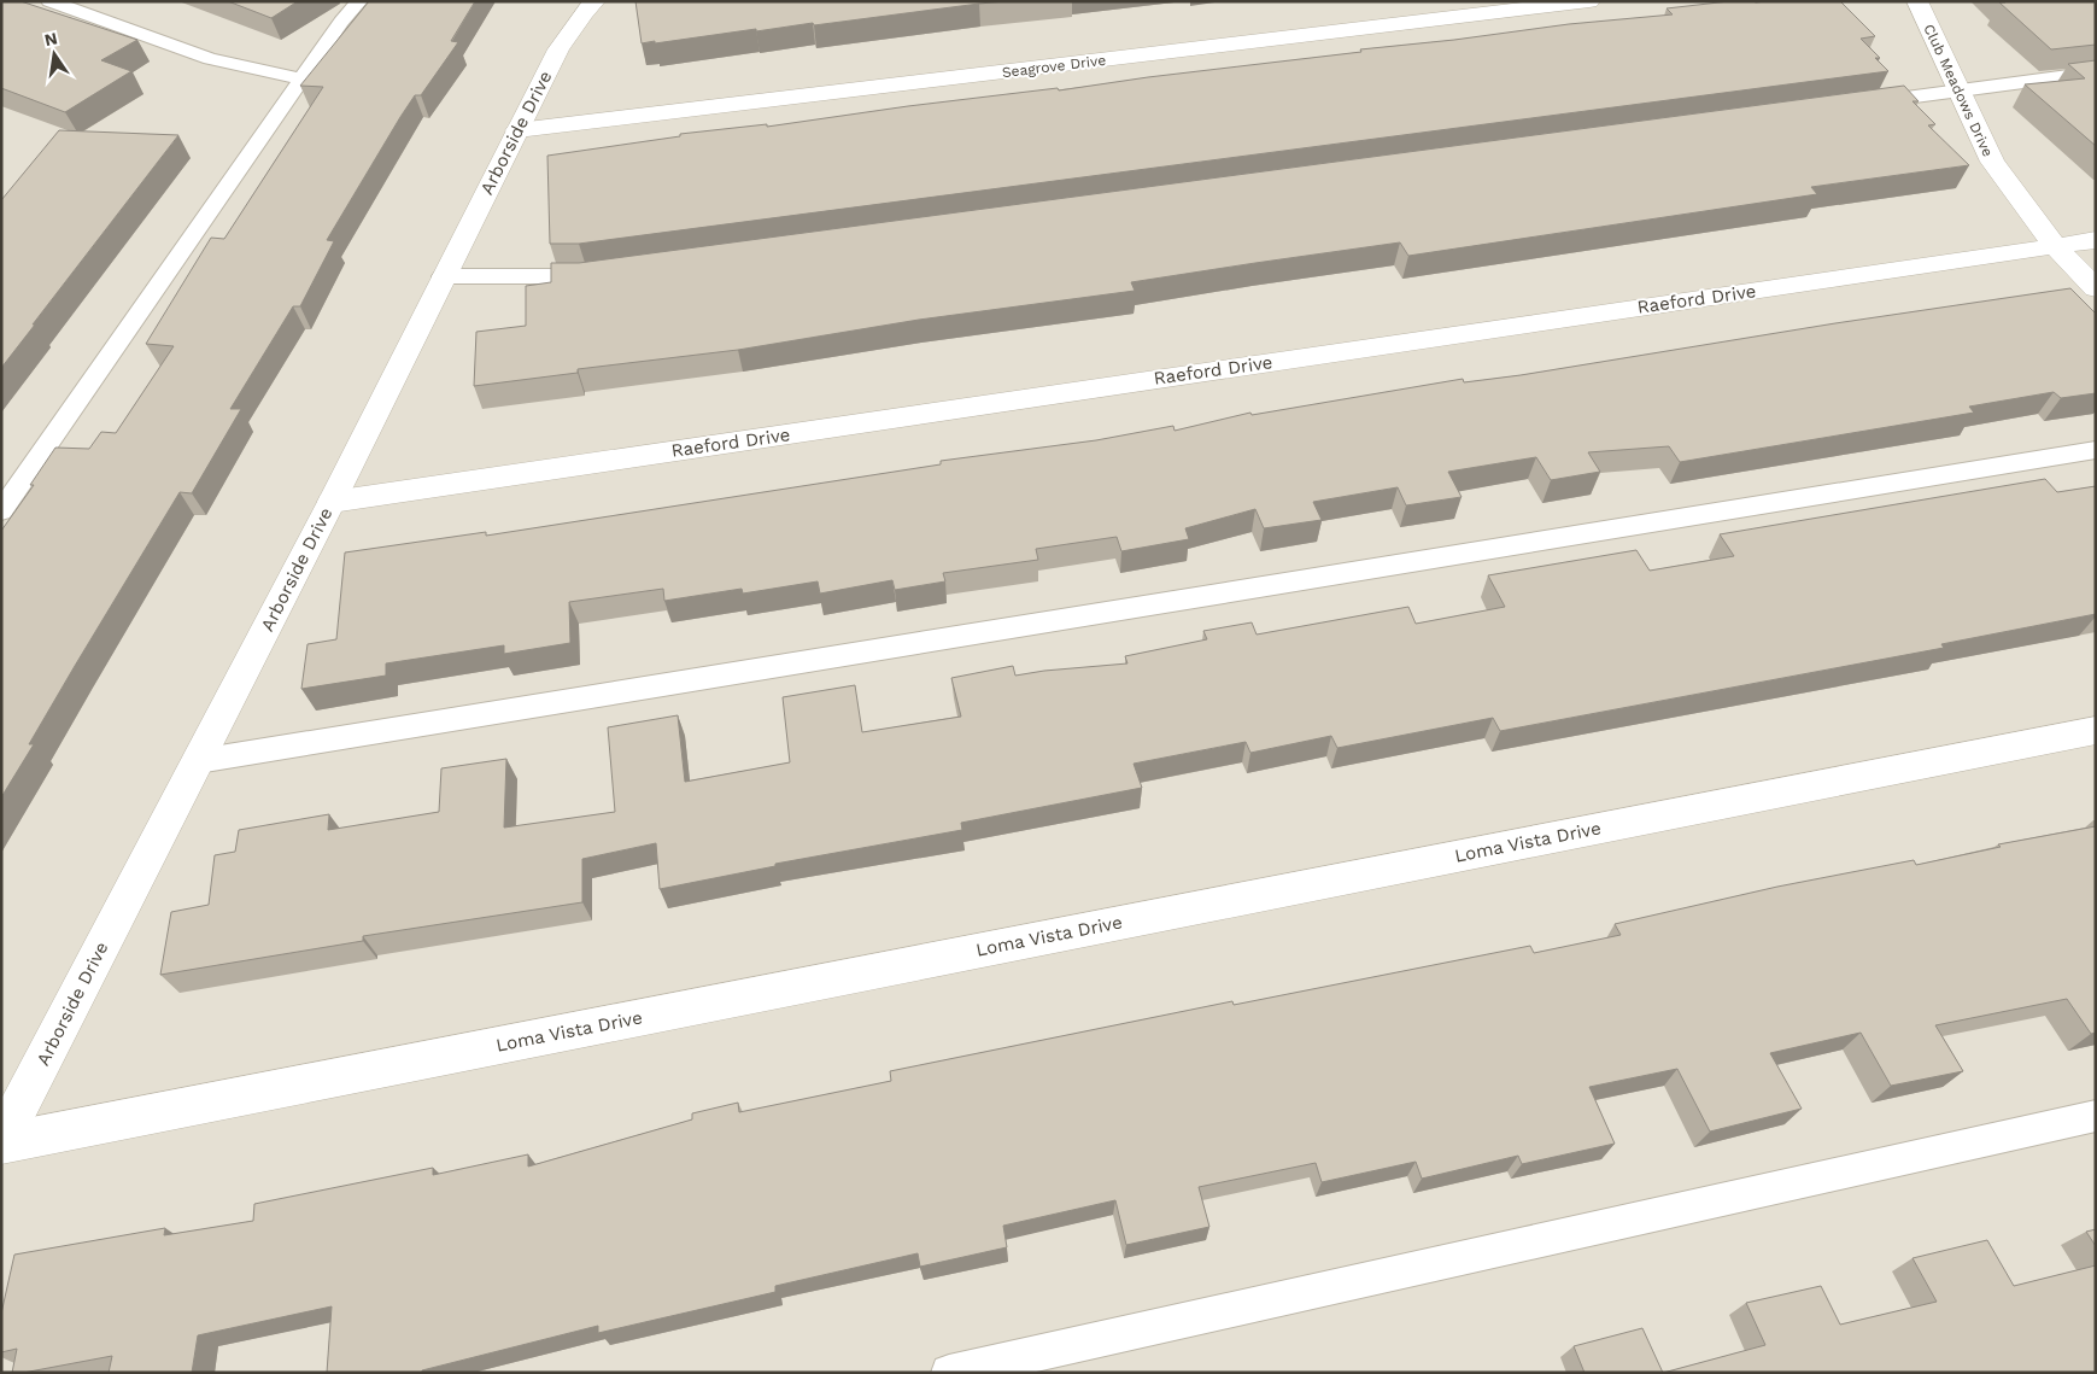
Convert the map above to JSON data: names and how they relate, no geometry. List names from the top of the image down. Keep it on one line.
{"streets":{"street":["Seagrove Drive","Club Meadows Drive","Arborside Drive","Raeford Drive","Loma Vista Drive"]},"crossings":[["Seagrove Drive","Arborside Drive"],["Club Meadows Drive","Raeford Drive"],["Arborside Drive","Raeford Drive"],["Arborside Drive","Loma Vista Drive"]],"north":"top"}
